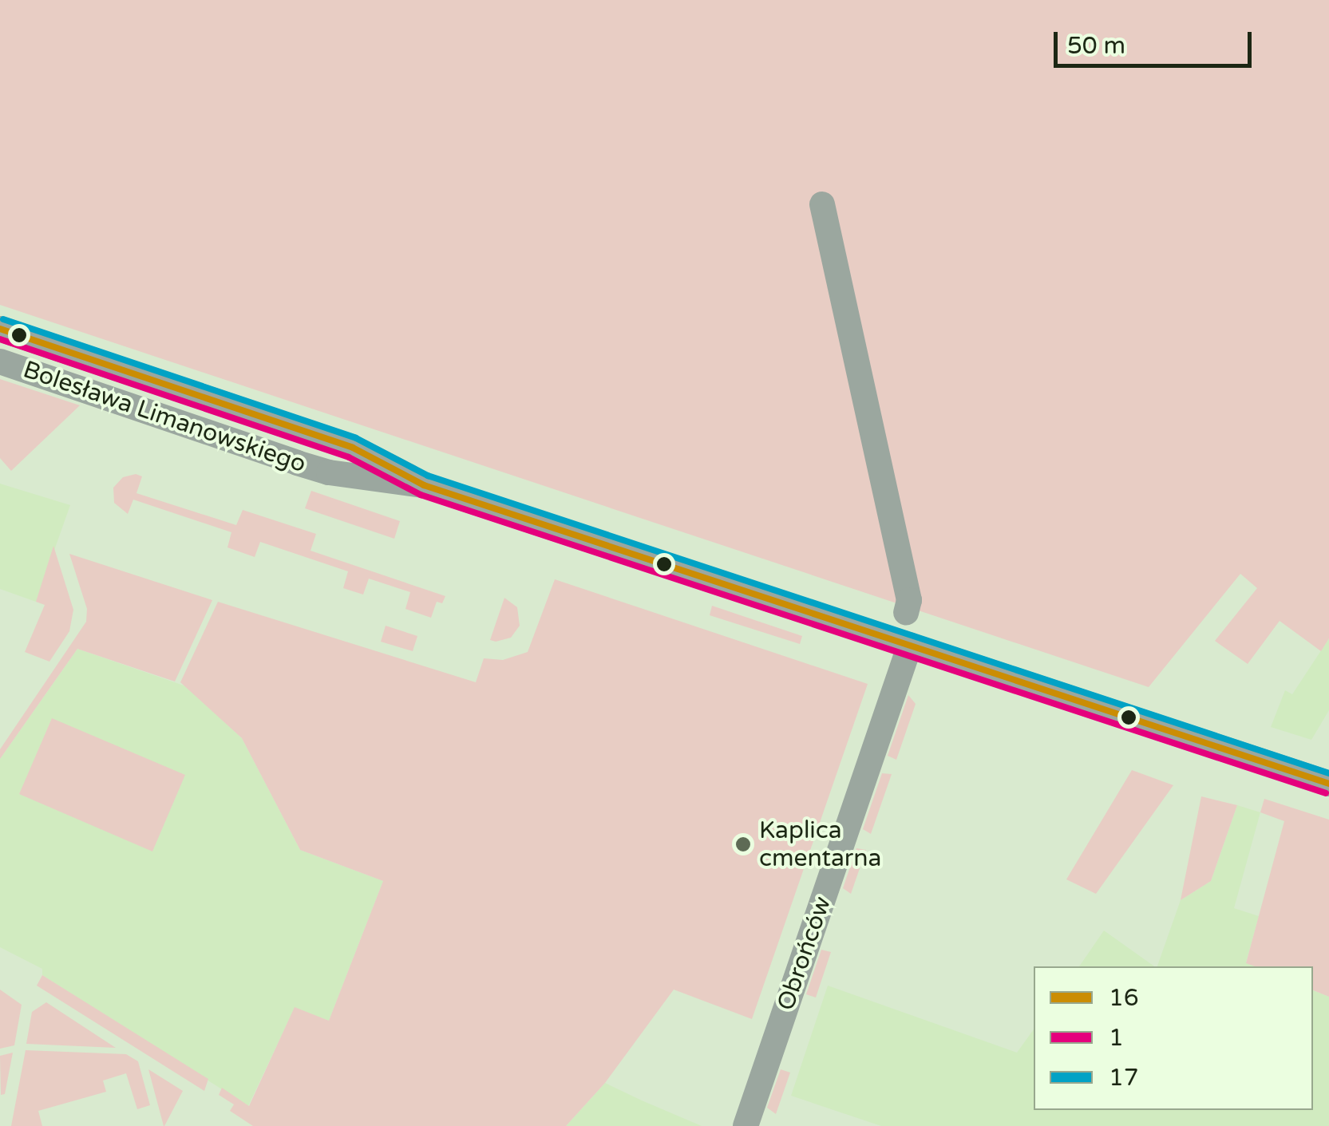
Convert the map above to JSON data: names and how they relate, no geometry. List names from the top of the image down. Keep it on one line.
{"streets":{"street":["Bolesława Limanowskiego","Obrońców"]},"crossings":[["Bolesława Limanowskiego","Obrońców"]],"places":["Kaplica cmentarna"],"lines":["transit line 17","transit line 16","transit line 1"],"legend":["16","1","17"],"scale_bar":"50 m"}
